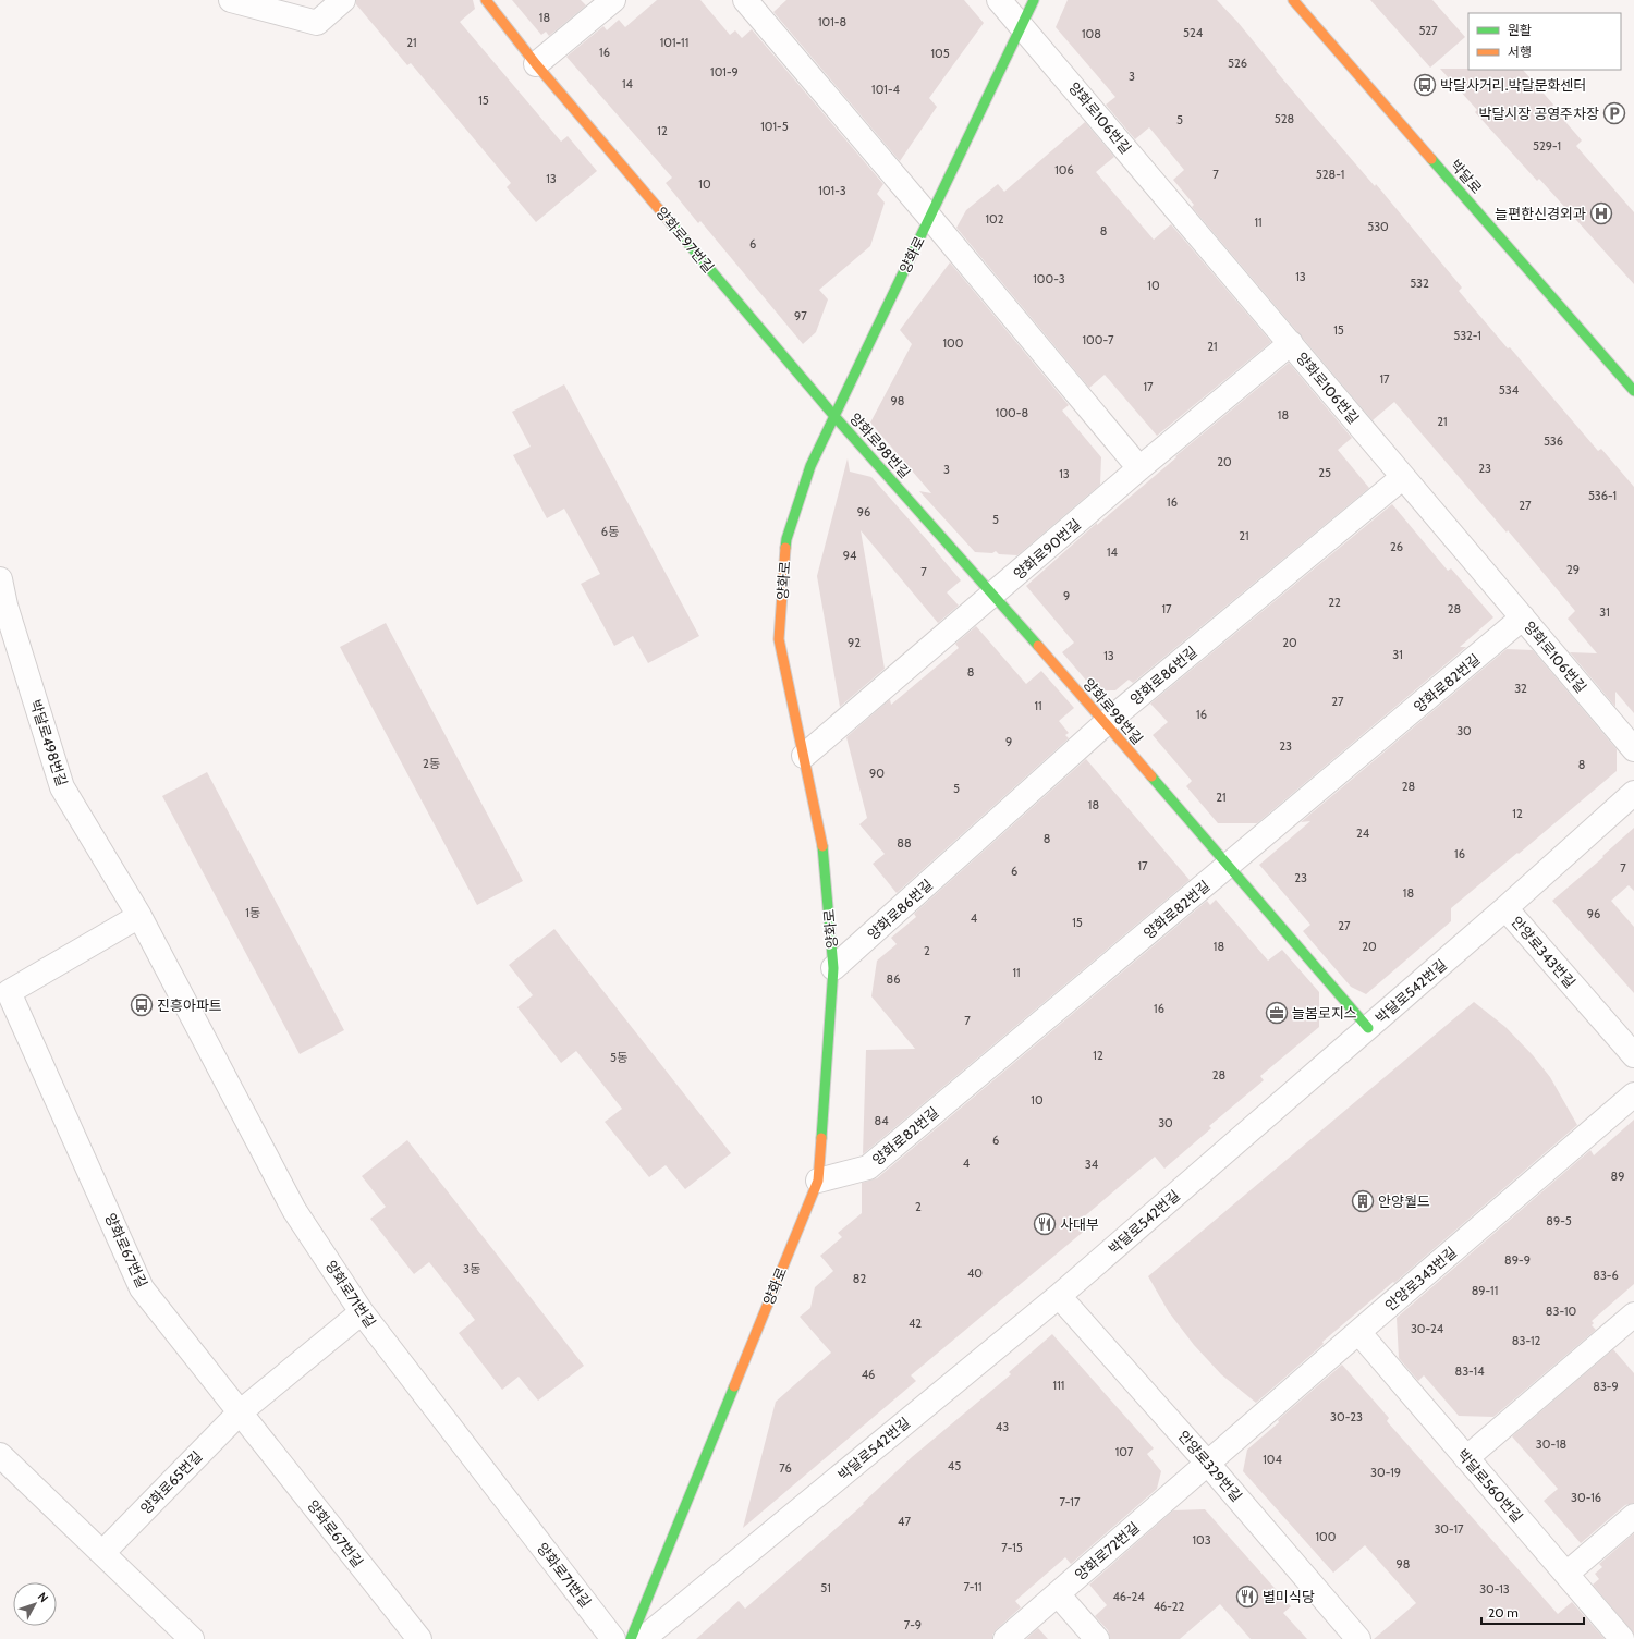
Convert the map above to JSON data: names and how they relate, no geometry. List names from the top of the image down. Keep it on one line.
{"streets":{"street":["양화로106번길","박달로","양화로97번길","양화로","양화로98번길","양화로90번길","양화로86번길","양화로82번길","박달로498번길","안양로343번길","박달로542번길","양화로67번길","양화로71번길","안양로329번길","양화로65번길","박달로560번길","양화로72번길"]},"crossings":[["양화로106번길","양화로"],["양화로106번길","양화로90번길"],["양화로106번길","양화로86번길"],["양화로106번길","양화로82번길"],["양화로97번길","양화로"],["양화로97번길","양화로98번길"],["양화로","양화로98번길"],["양화로","양화로90번길"],["양화로","양화로86번길"],["양화로","양화로82번길"],["양화로98번길","양화로90번길"],["양화로98번길","양화로86번길"],["양화로98번길","양화로82번길"],["양화로98번길","박달로542번길"],["박달로498번길","양화로67번길"],["박달로498번길","양화로71번길"],["안양로343번길","박달로542번길"],["안양로343번길","안양로329번길"],["안양로343번길","박달로560번길"],["안양로343번길","양화로72번길"],["박달로542번길","안양로329번길"],["양화로67번길","양화로71번길"],["양화로67번길","양화로65번길"],["양화로71번길","양화로65번길"],["안양로329번길","양화로72번길"]],"places":{"bus stop":["박달사거리.박달문화센터","진흥아파트"],"parking":["박달시장 공영주차장"],"hospital":["늘편한신경외과"],"office":["늘봄로지스"],"building":["안양월드"],"restaurant":["사대부","별미식당"]},"house_numbers":["18","101-8","527","524","108","21","101-11","16","105","526","101-9","3","14","101-4","15","528","5","101-5","12","529-1","106","7","528-1","13","10","101-3","102","11","530","8","6","13","100-3","532","10","97","15","532-1","100-7","100","21","17","17","534","98","100-8","18","21","536","20","23","3","25","13","536-1","16","27","96","5","6동","21","26","14","94","29","7","9","22","17","28","31","92","20","31","13","8","32","27","11","16","30","9","23","2동","8","90","28","5","21","18","12","24","8","88","16","17","7","6","23","18","1동","96","4","15","27","18","20","2","11","86","16","7","12","5동","28","10","84","30","6","4","34","89","2","89-5","89-9","3동","40","83-6","82","89-11","83-10","42","30-24","83-12","83-14","46","111","83-9","30-23","43","30-18","107","104","45","76","30-19","30-16","7-17","47","30-17","100","103","7-15","98","7-11","51","30-13","46-24","46-22","7-9"],"legend":["원활","서행"],"scale_bar":"20 m","north":"top right"}
